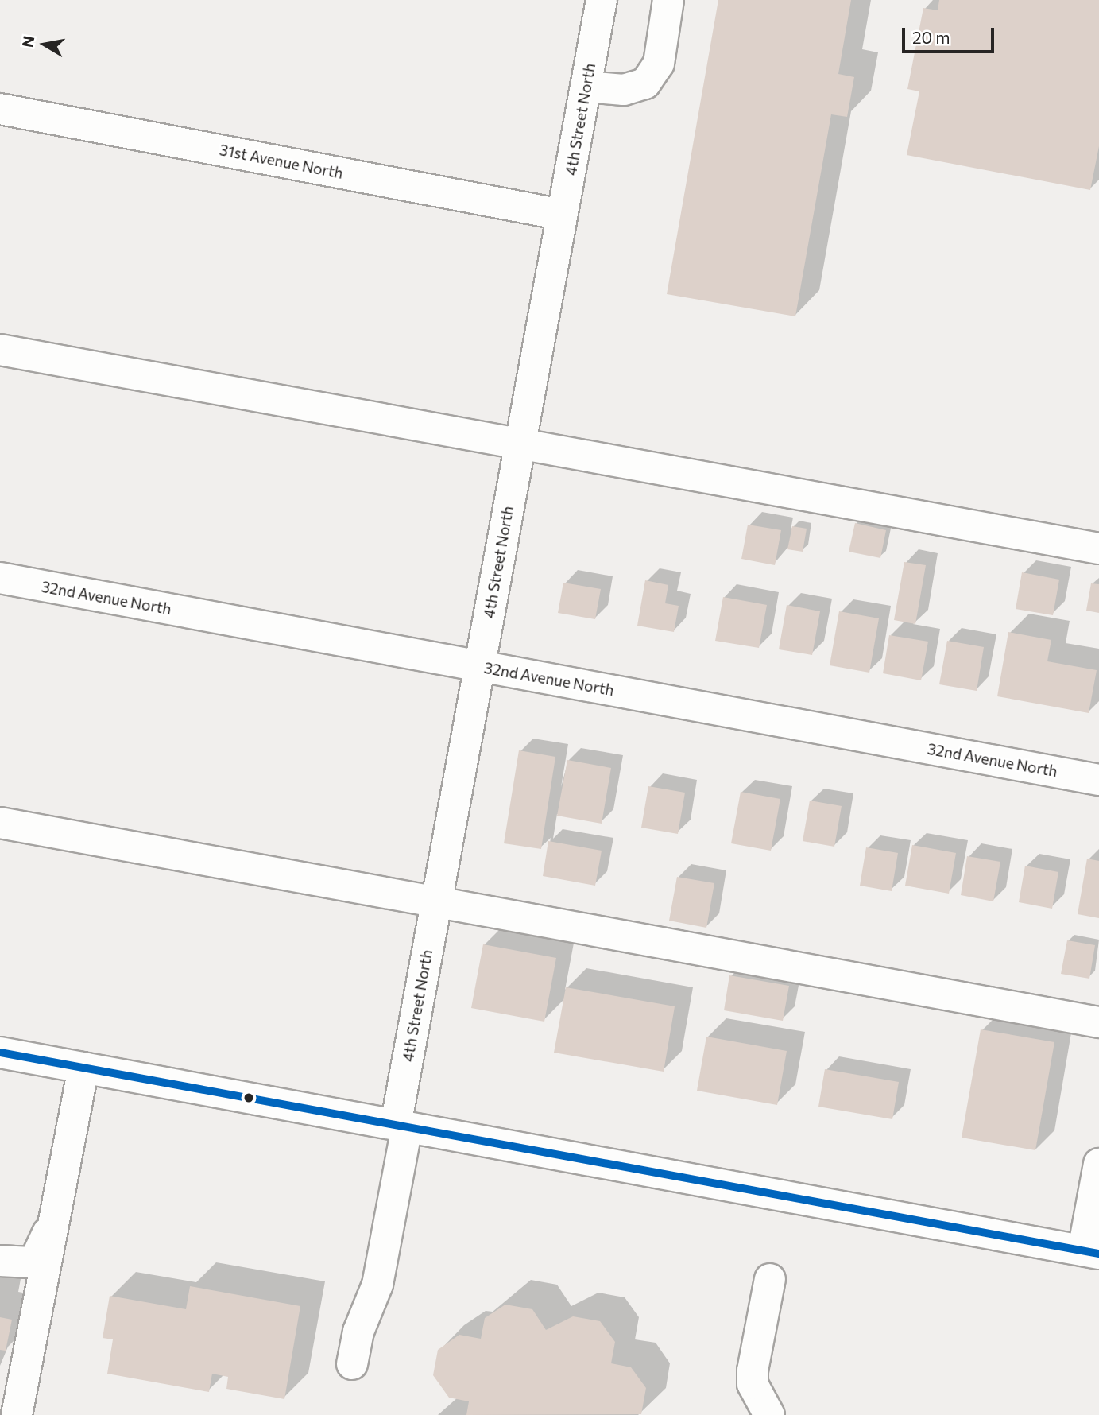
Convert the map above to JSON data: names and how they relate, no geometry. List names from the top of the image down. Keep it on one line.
{"streets":{"street":["4th Street North","31st Avenue North","32nd Avenue North"]},"crossings":[["4th Street North","31st Avenue North"],["4th Street North","32nd Avenue North"]],"scale_bar":"20 m","north":"left"}
